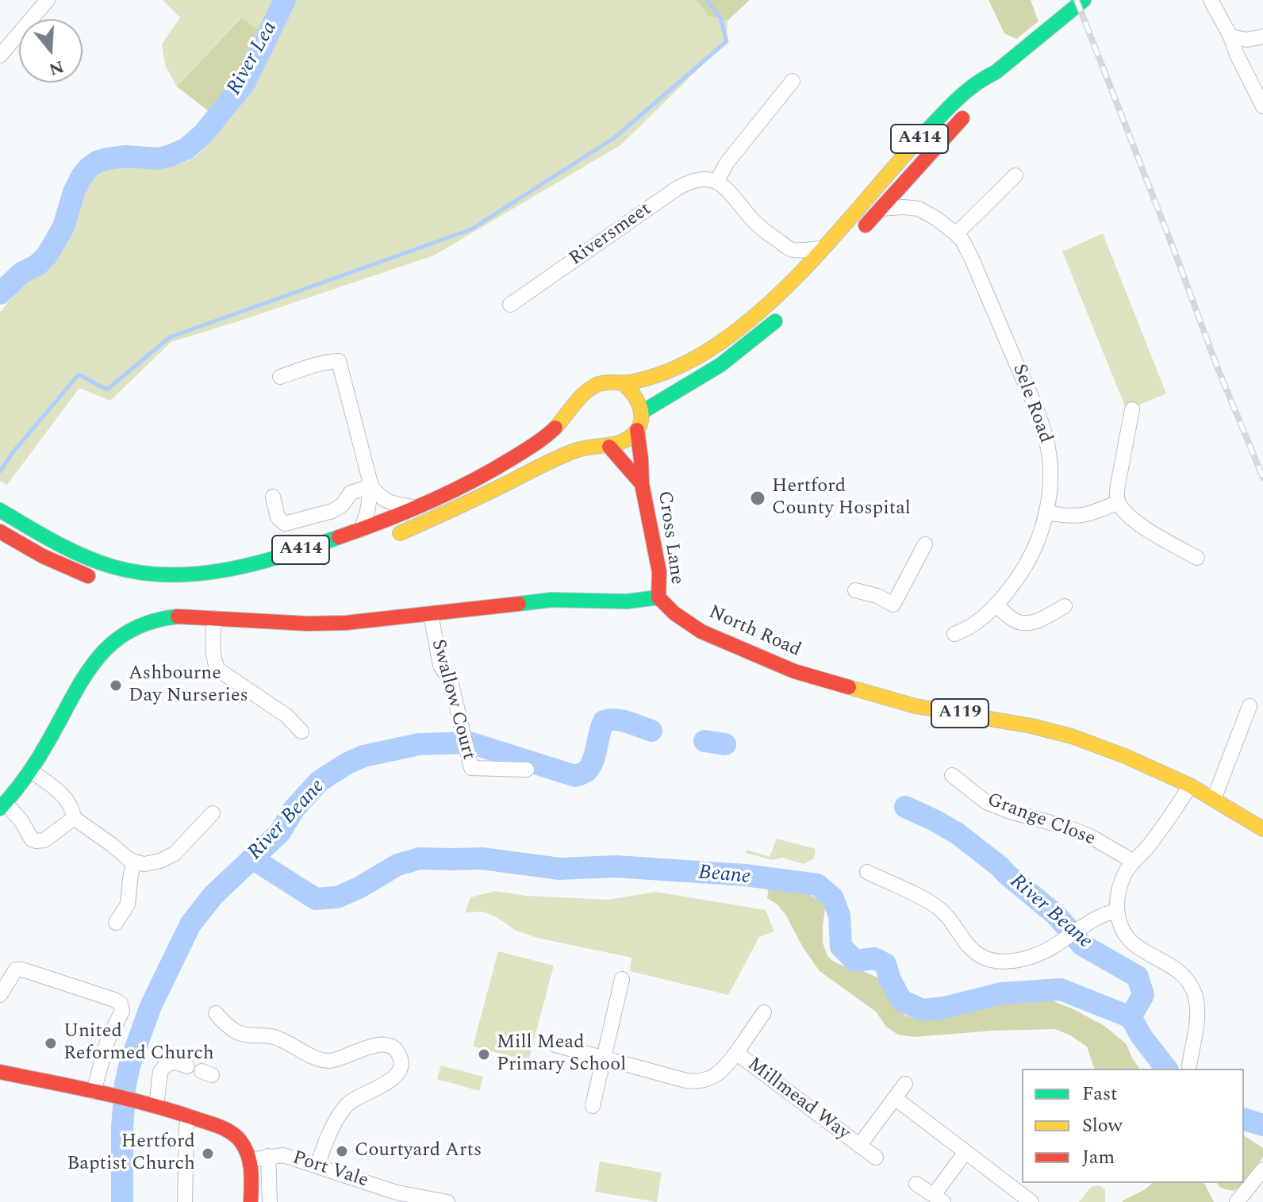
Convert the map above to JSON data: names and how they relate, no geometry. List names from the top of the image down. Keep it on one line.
{"streets":{"main road":["A414","Cross Lane","North Road","A119"],"street":["Riversmeet","Sele Road","Swallow Court","Grange Close","Millmead Way","Port Vale"]},"crossings":[["A414","Cross Lane"],["Cross Lane","North Road"]],"water":["River Lea","River Beane","Beane"],"places":["Hertford County Hospital","Ashbourne Day Nurseries","United Reformed Church","Mill Mead Primary School","Courtyard Arts","Hertford Baptist Church"],"legend":["Fast","Slow","Jam"],"north":"bottom"}
